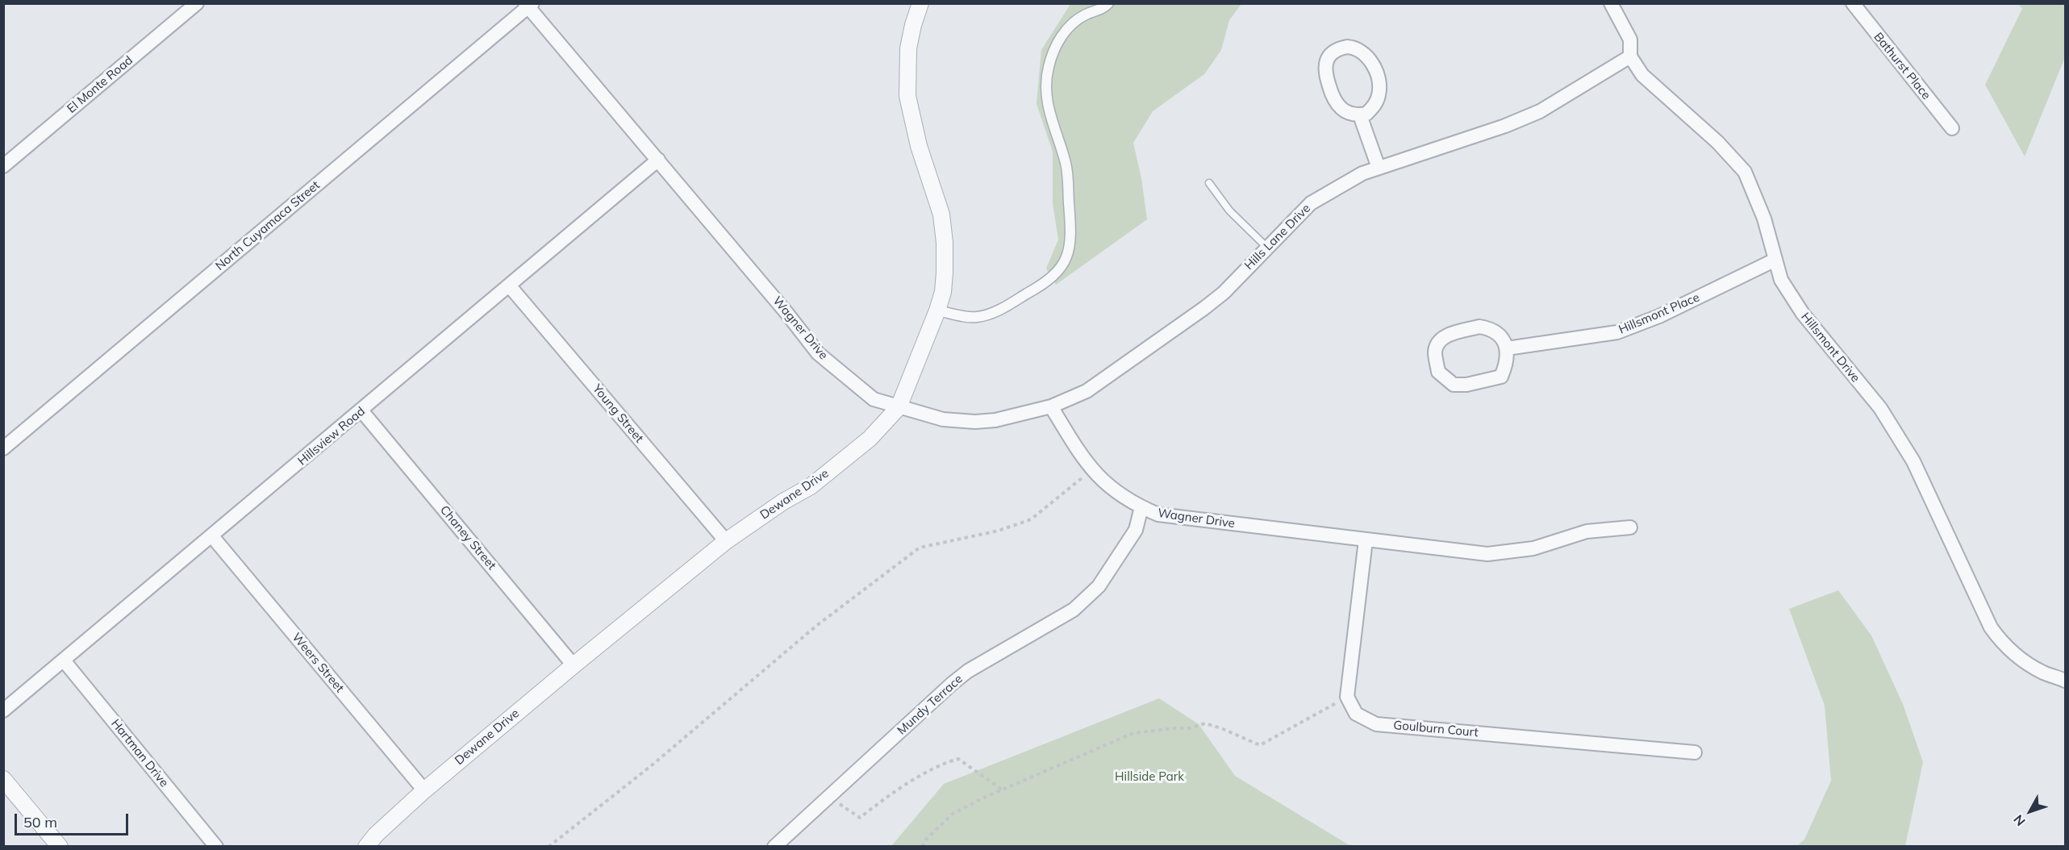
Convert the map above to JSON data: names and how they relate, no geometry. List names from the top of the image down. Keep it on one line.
{"streets":{"street":["Bathurst Place","El Monte Road","North Cuyamaca Street","Hills Lane Drive","Hillsmont Place","Wagner Drive","Hillsmont Drive","Young Street","Hillsview Road","Dewane Drive","Chaney Street","Weers Street","Mundy Terrace","Goulburn Court","Hartman Drive"]},"crossings":[["North Cuyamaca Street","Wagner Drive"],["Hills Lane Drive","Wagner Drive"],["Hills Lane Drive","Hillsmont Drive"],["Hillsmont Place","Hillsmont Drive"],["Wagner Drive","Hillsview Road"],["Wagner Drive","Dewane Drive"],["Wagner Drive","Mundy Terrace"],["Young Street","Hillsview Road"],["Young Street","Dewane Drive"],["Hillsview Road","Chaney Street"],["Hillsview Road","Weers Street"],["Hillsview Road","Hartman Drive"],["Dewane Drive","Chaney Street"],["Dewane Drive","Weers Street"]],"parks":["Hillside Park"],"scale_bar":"50 m","north":"bottom left"}
